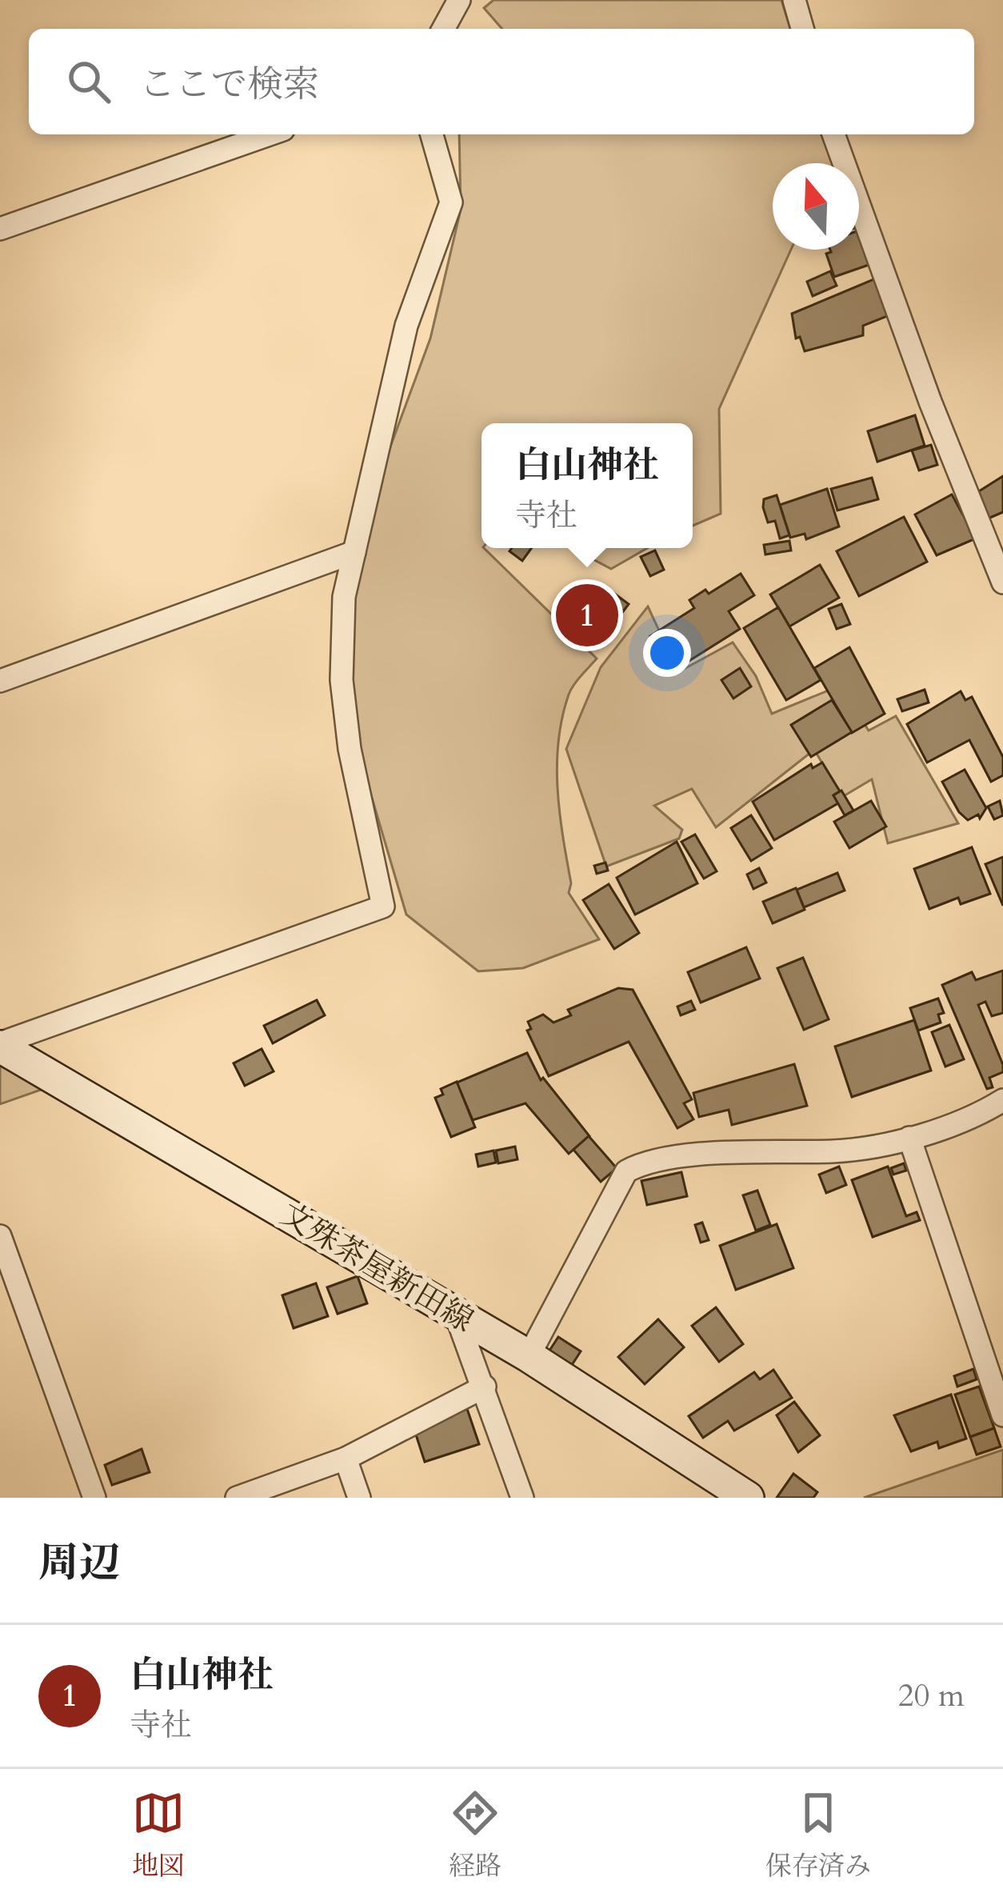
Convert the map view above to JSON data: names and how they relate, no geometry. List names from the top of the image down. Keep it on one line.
{"streets":{"main road":["文殊茶屋新田線"]},"north":"top","page":{"search":"ここで検索","popup":["白山神社","寺社"],"pins":"1","heading":"周辺","list":[{"mark":"1","name":"白山神社","note":"寺社","value":"20 m"}],"nav":["地図","経路","保存済み"]}}
